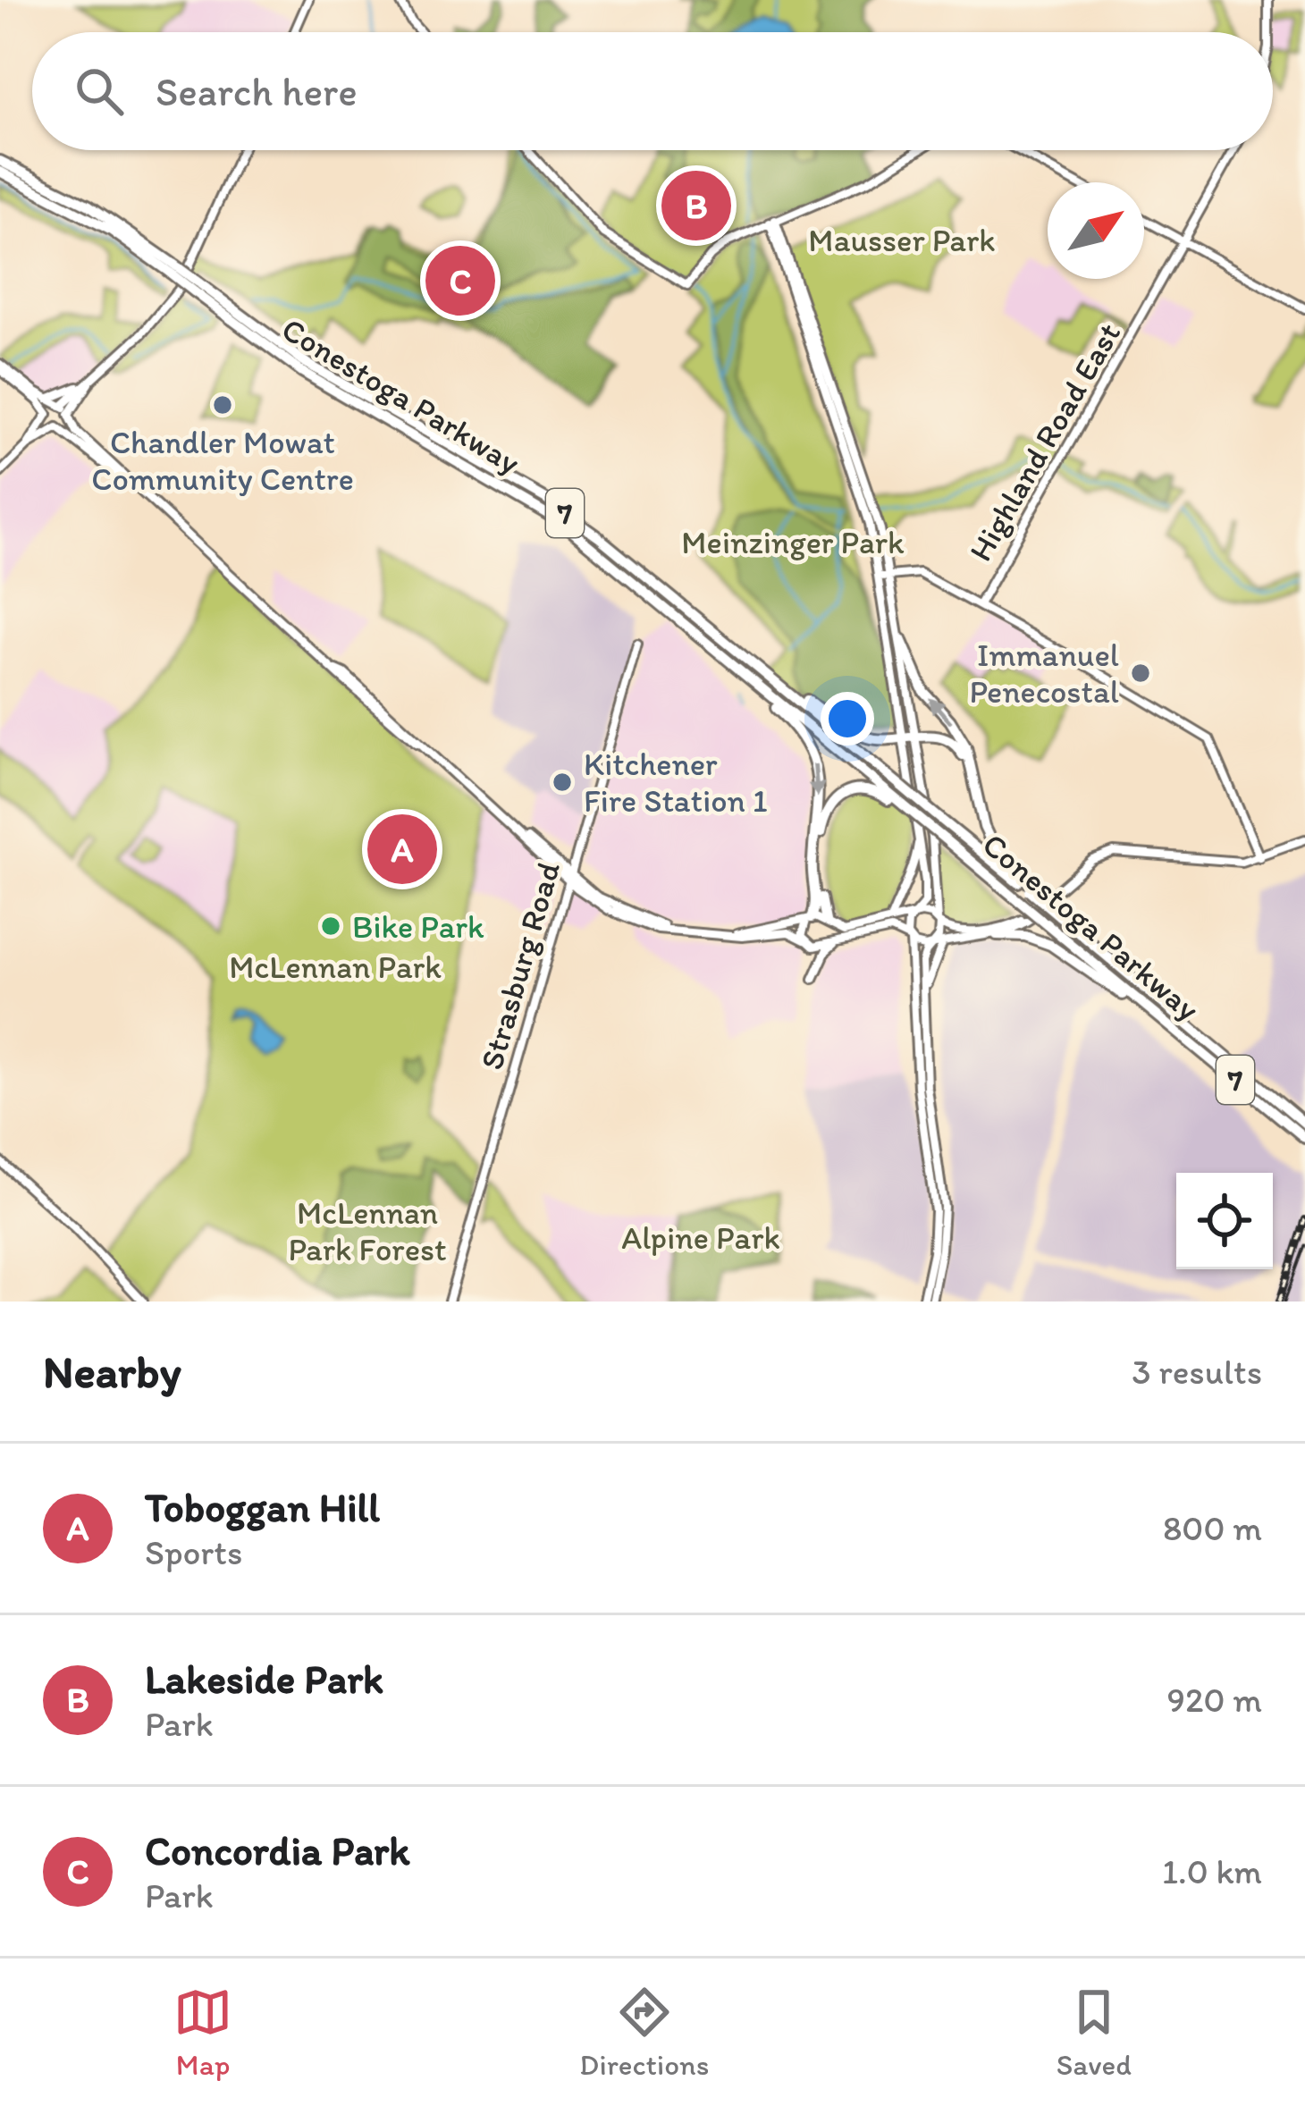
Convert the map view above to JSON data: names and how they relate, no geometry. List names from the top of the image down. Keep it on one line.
{"streets":{"highway":["Conestoga Parkway","7"],"main road":["Highland Road East","Strasburg Road"]},"parks":["Mausser Park","Meinzinger Park","McLennan Park","McLennan Park Forest","Alpine Park"],"places":["Chandler Mowat Community Centre","Immanuel Penecostal","Kitchener Fire Station 1","Bike Park"],"north":"top right","page":{"search":"Search here","pins":["B","C","A"],"heading":["Nearby","3 results"],"list":[{"mark":"A","name":"Toboggan Hill","note":"Sports","value":"800 m"},{"mark":"B","name":"Lakeside Park","note":"Park","value":"920 m"},{"mark":"C","name":"Concordia Park","note":"Park","value":"1.0 km"}],"nav":["Map","Directions","Saved"]}}
